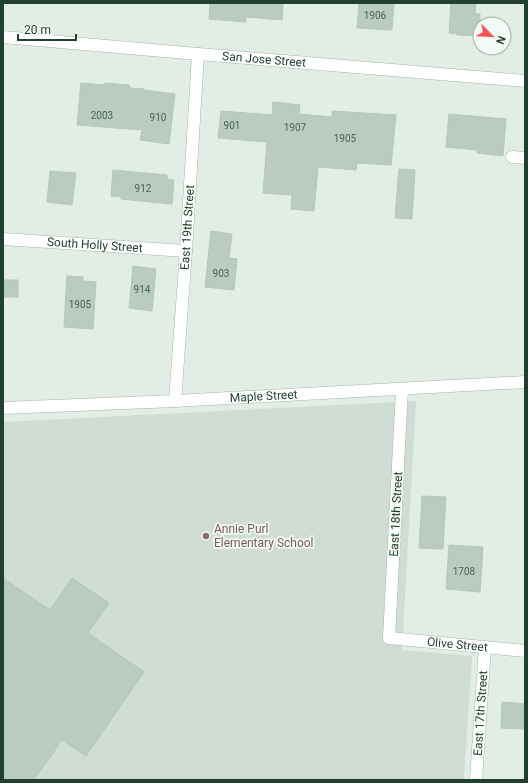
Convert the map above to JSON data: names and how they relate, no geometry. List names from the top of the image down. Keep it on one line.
{"streets":{"street":["San Jose Street","East 19th Street","South Holly Street","Maple Street","East 18th Street","Olive Street","East 17th Street"]},"crossings":[["San Jose Street","East 19th Street"],["East 19th Street","South Holly Street"],["East 19th Street","Maple Street"],["Maple Street","East 18th Street"],["East 18th Street","Olive Street"],["Olive Street","East 17th Street"]],"places":["Annie Purl Elementary School"],"house_numbers":["1906","2003","910","901","1907","1905","912","903","914","1905","1708"],"scale_bar":"20 m","north":"bottom right"}
